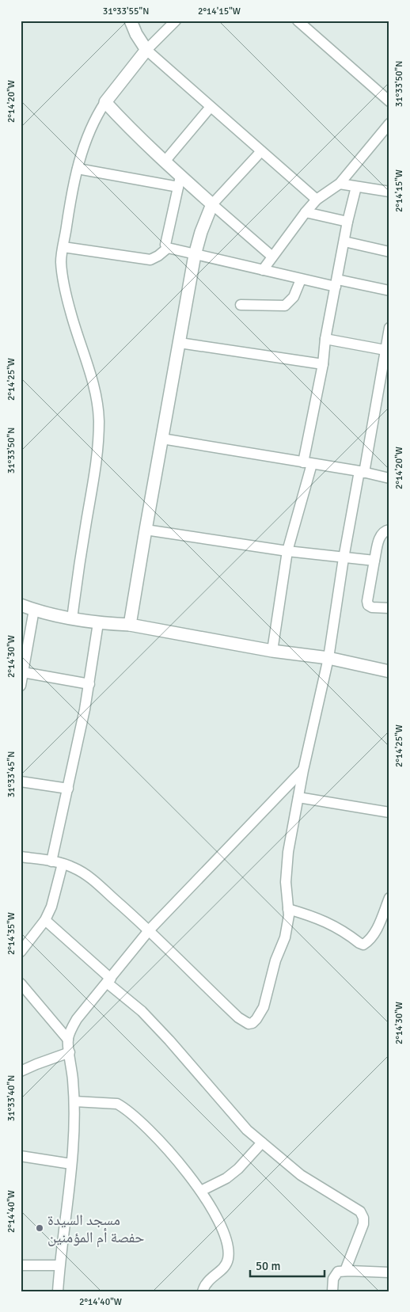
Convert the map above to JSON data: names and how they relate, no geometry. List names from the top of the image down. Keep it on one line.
{"places":["مسجد السيدة حفصة أم المؤمنين"],"scale_bar":"50 m","coordinates":["31°33'55\"N","2°14'15\"W","31°33'50\"N","2°14'20\"W","2°14'25\"W","2°14'30\"W","31°33'45\"N","2°14'35\"W","31°33'40\"N","2°14'40\"W"]}
